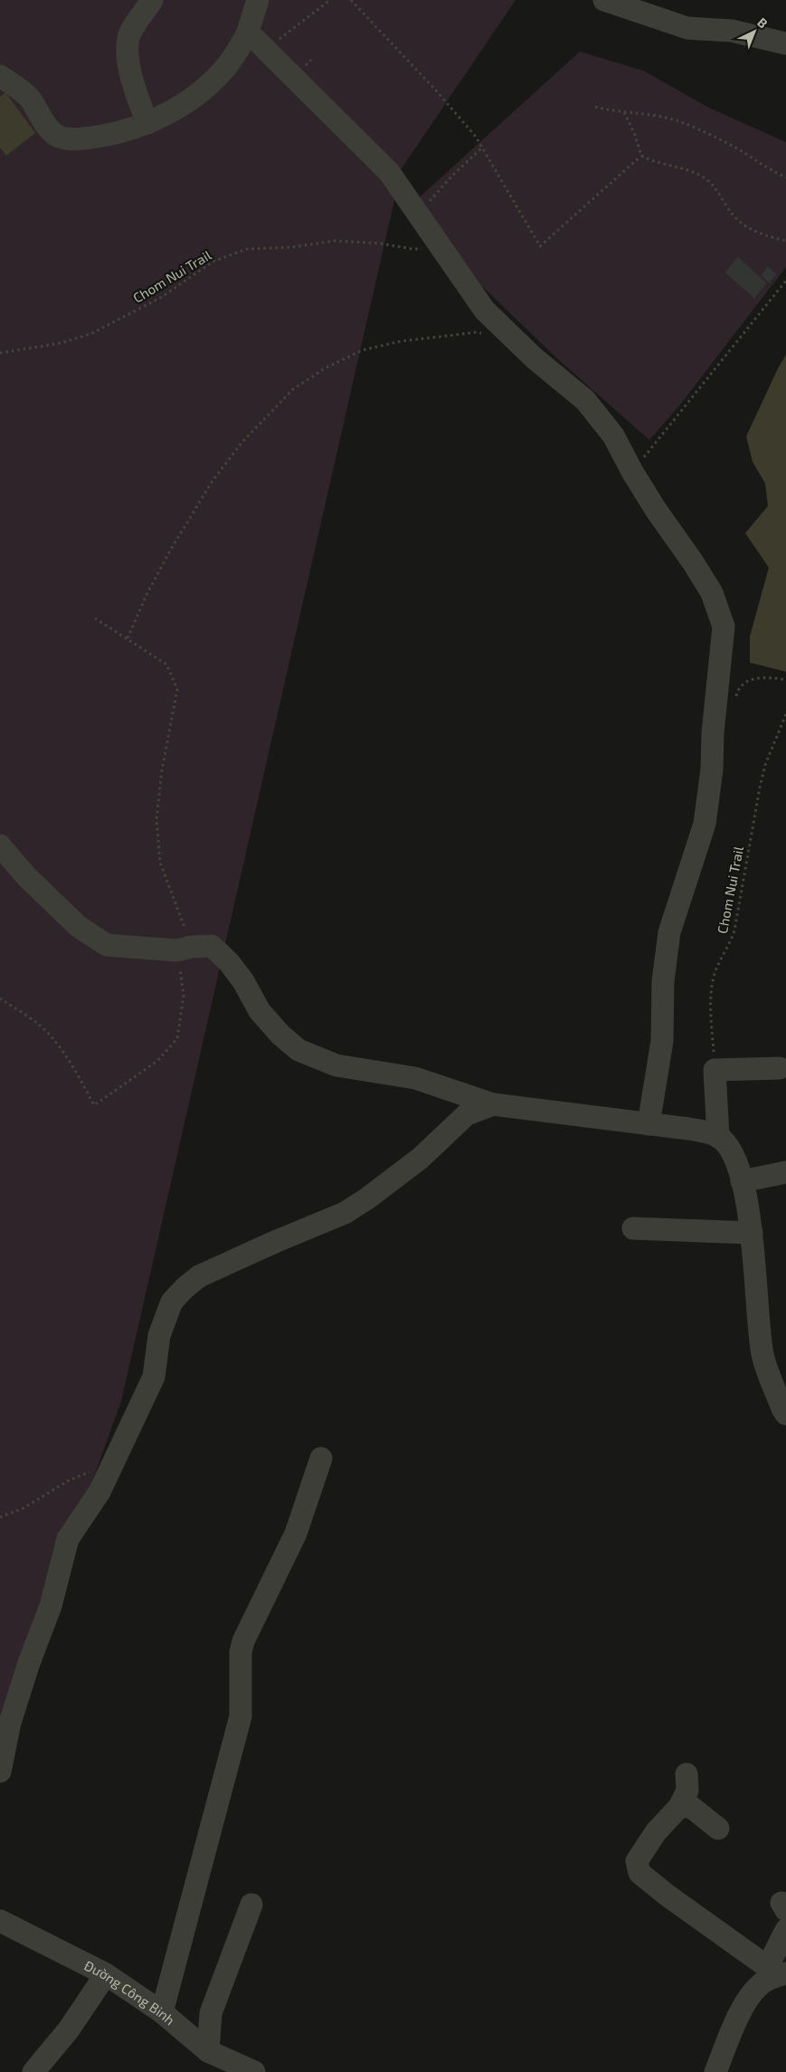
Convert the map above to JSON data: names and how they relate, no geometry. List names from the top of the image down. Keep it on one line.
{"streets":{"street":["Đường Công Binh"],"path":["Chom Nui Trail"]},"north":"top right"}
